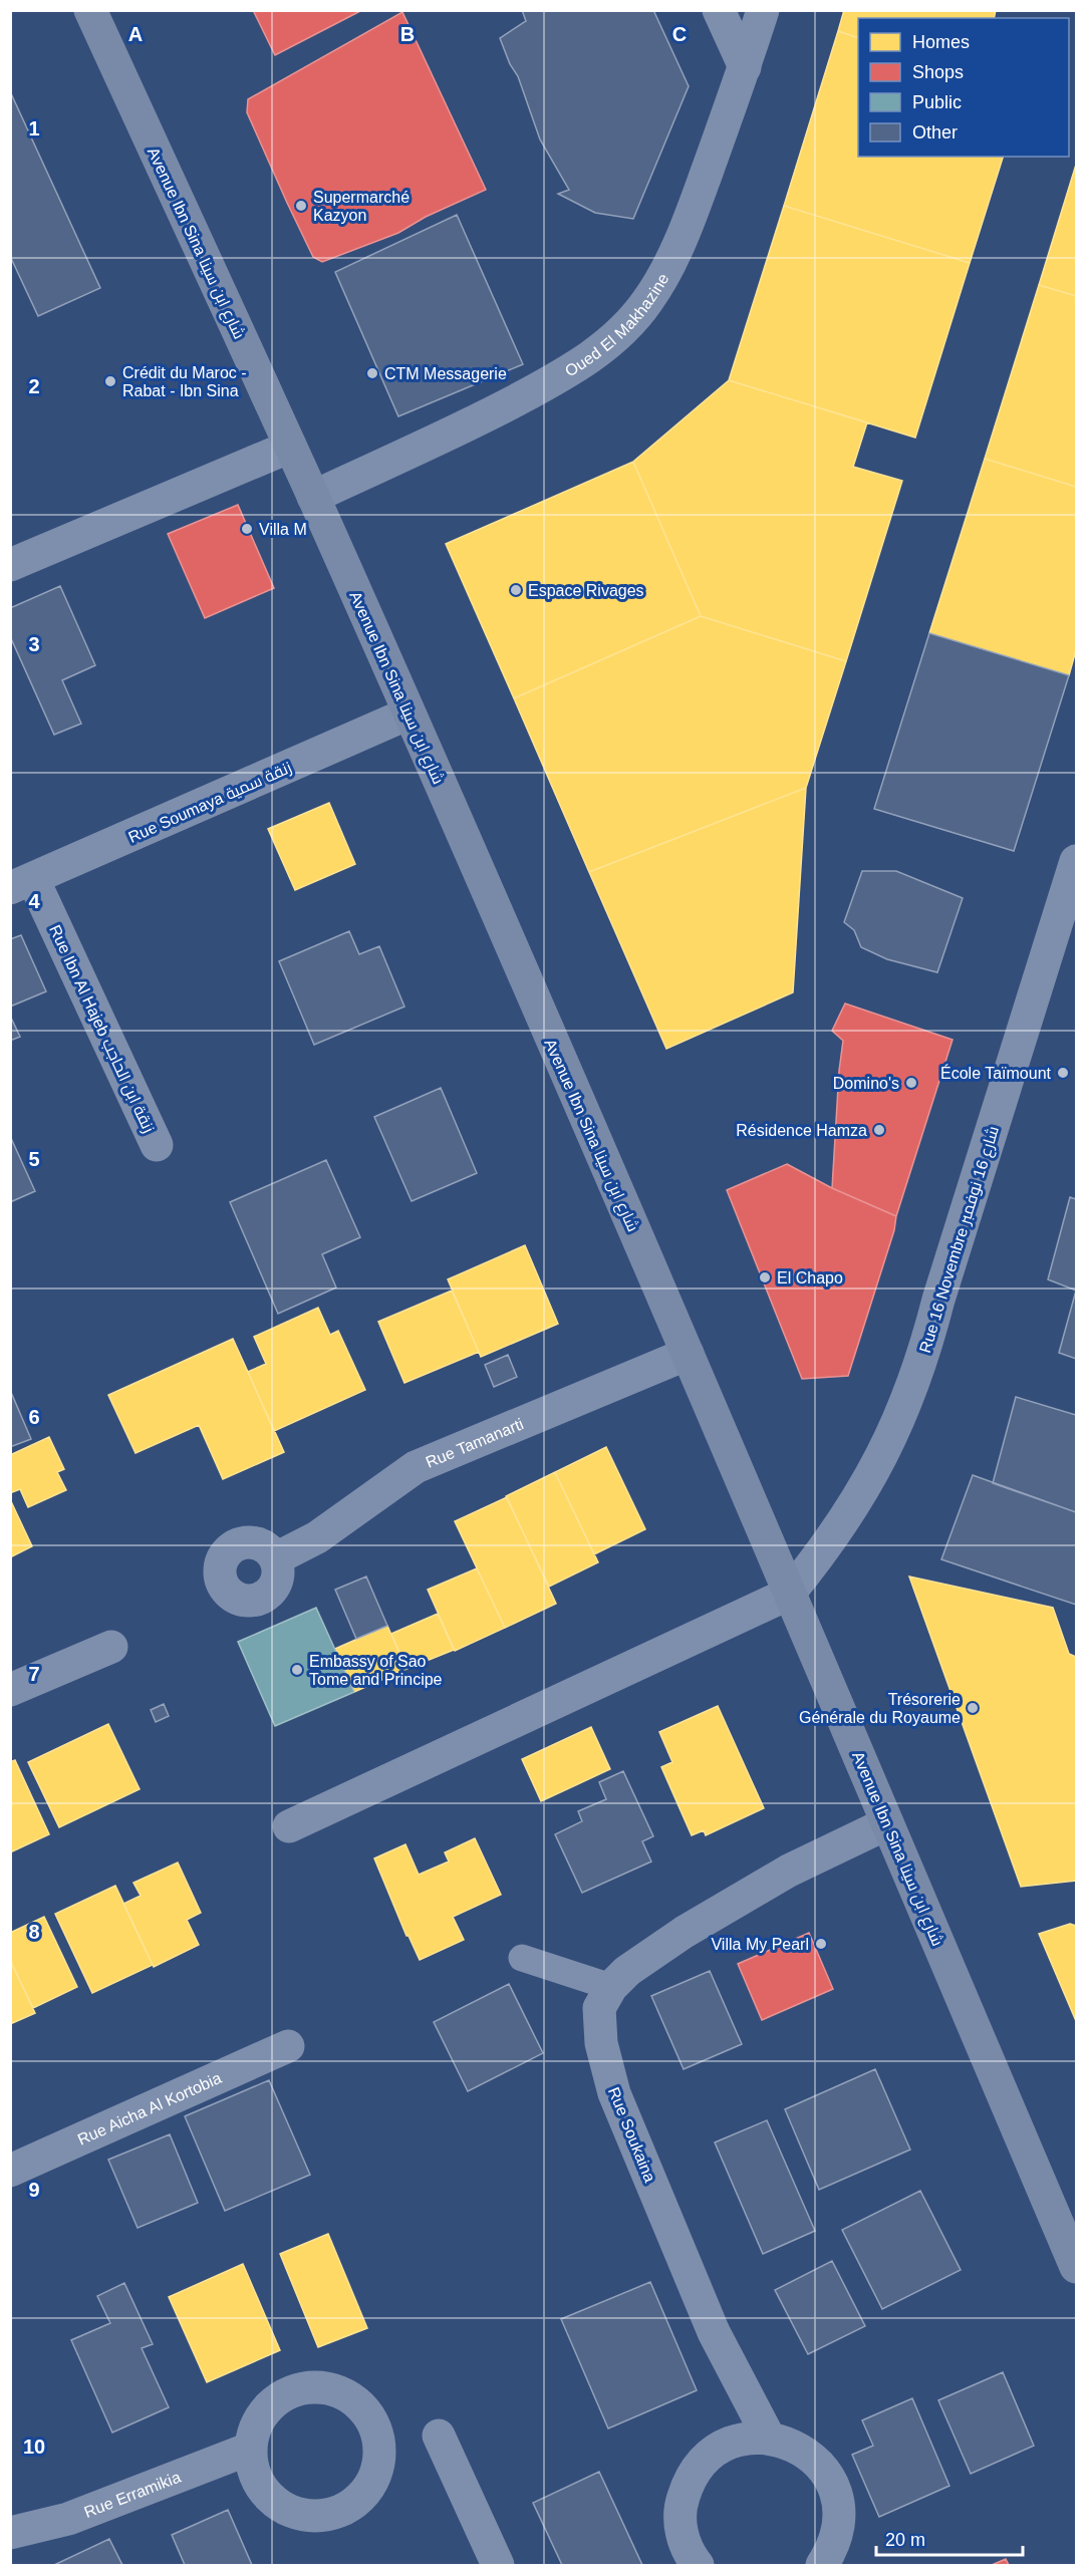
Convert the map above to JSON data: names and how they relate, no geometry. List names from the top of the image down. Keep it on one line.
{"streets":{"main road":["Avenue Ibn Sina شارع ابن سينا"],"street":["Oued El Makhazine","Rue Soumaya زنقة سمية","Rue Ibn Al Hajeb زنقة ابن الحاجب","Rue 16 Novembre شارع 16 نوفمبر","Rue Tamanarti","Rue Aicha Al Kortobia","Rue Soukaina","Rue Erramikia"]},"crossings":[["Avenue Ibn Sina شارع ابن سينا","Oued El Makhazine"],["Avenue Ibn Sina شارع ابن سينا","Rue Soumaya زنقة سمية"],["Avenue Ibn Sina شارع ابن سينا","Rue 16 Novembre شارع 16 نوفمبر"],["Avenue Ibn Sina شارع ابن سينا","Rue Tamanarti"],["Avenue Ibn Sina شارع ابن سينا","Rue Soukaina"],["Rue Soumaya زنقة سمية","Rue Ibn Al Hajeb زنقة ابن الحاجب"]],"places":["Supermarché Kazyon","CTM Messagerie","Crédit du Maroc - Rabat - Ibn Sina","Villa M","Espace Rivages","École Taïmount","Domino's","Résidence Hamza","El Chapo","Embassy of Sao Tome and Principe","Trésorerie Générale du Royaume","Villa My Pearl"],"legend":["Homes","Shops","Public","Other"],"scale_bar":"20 m","grid":{"columns":["A","B","C"],"rows":["1","2","3","4","5","6","7","8","9","10"]}}
